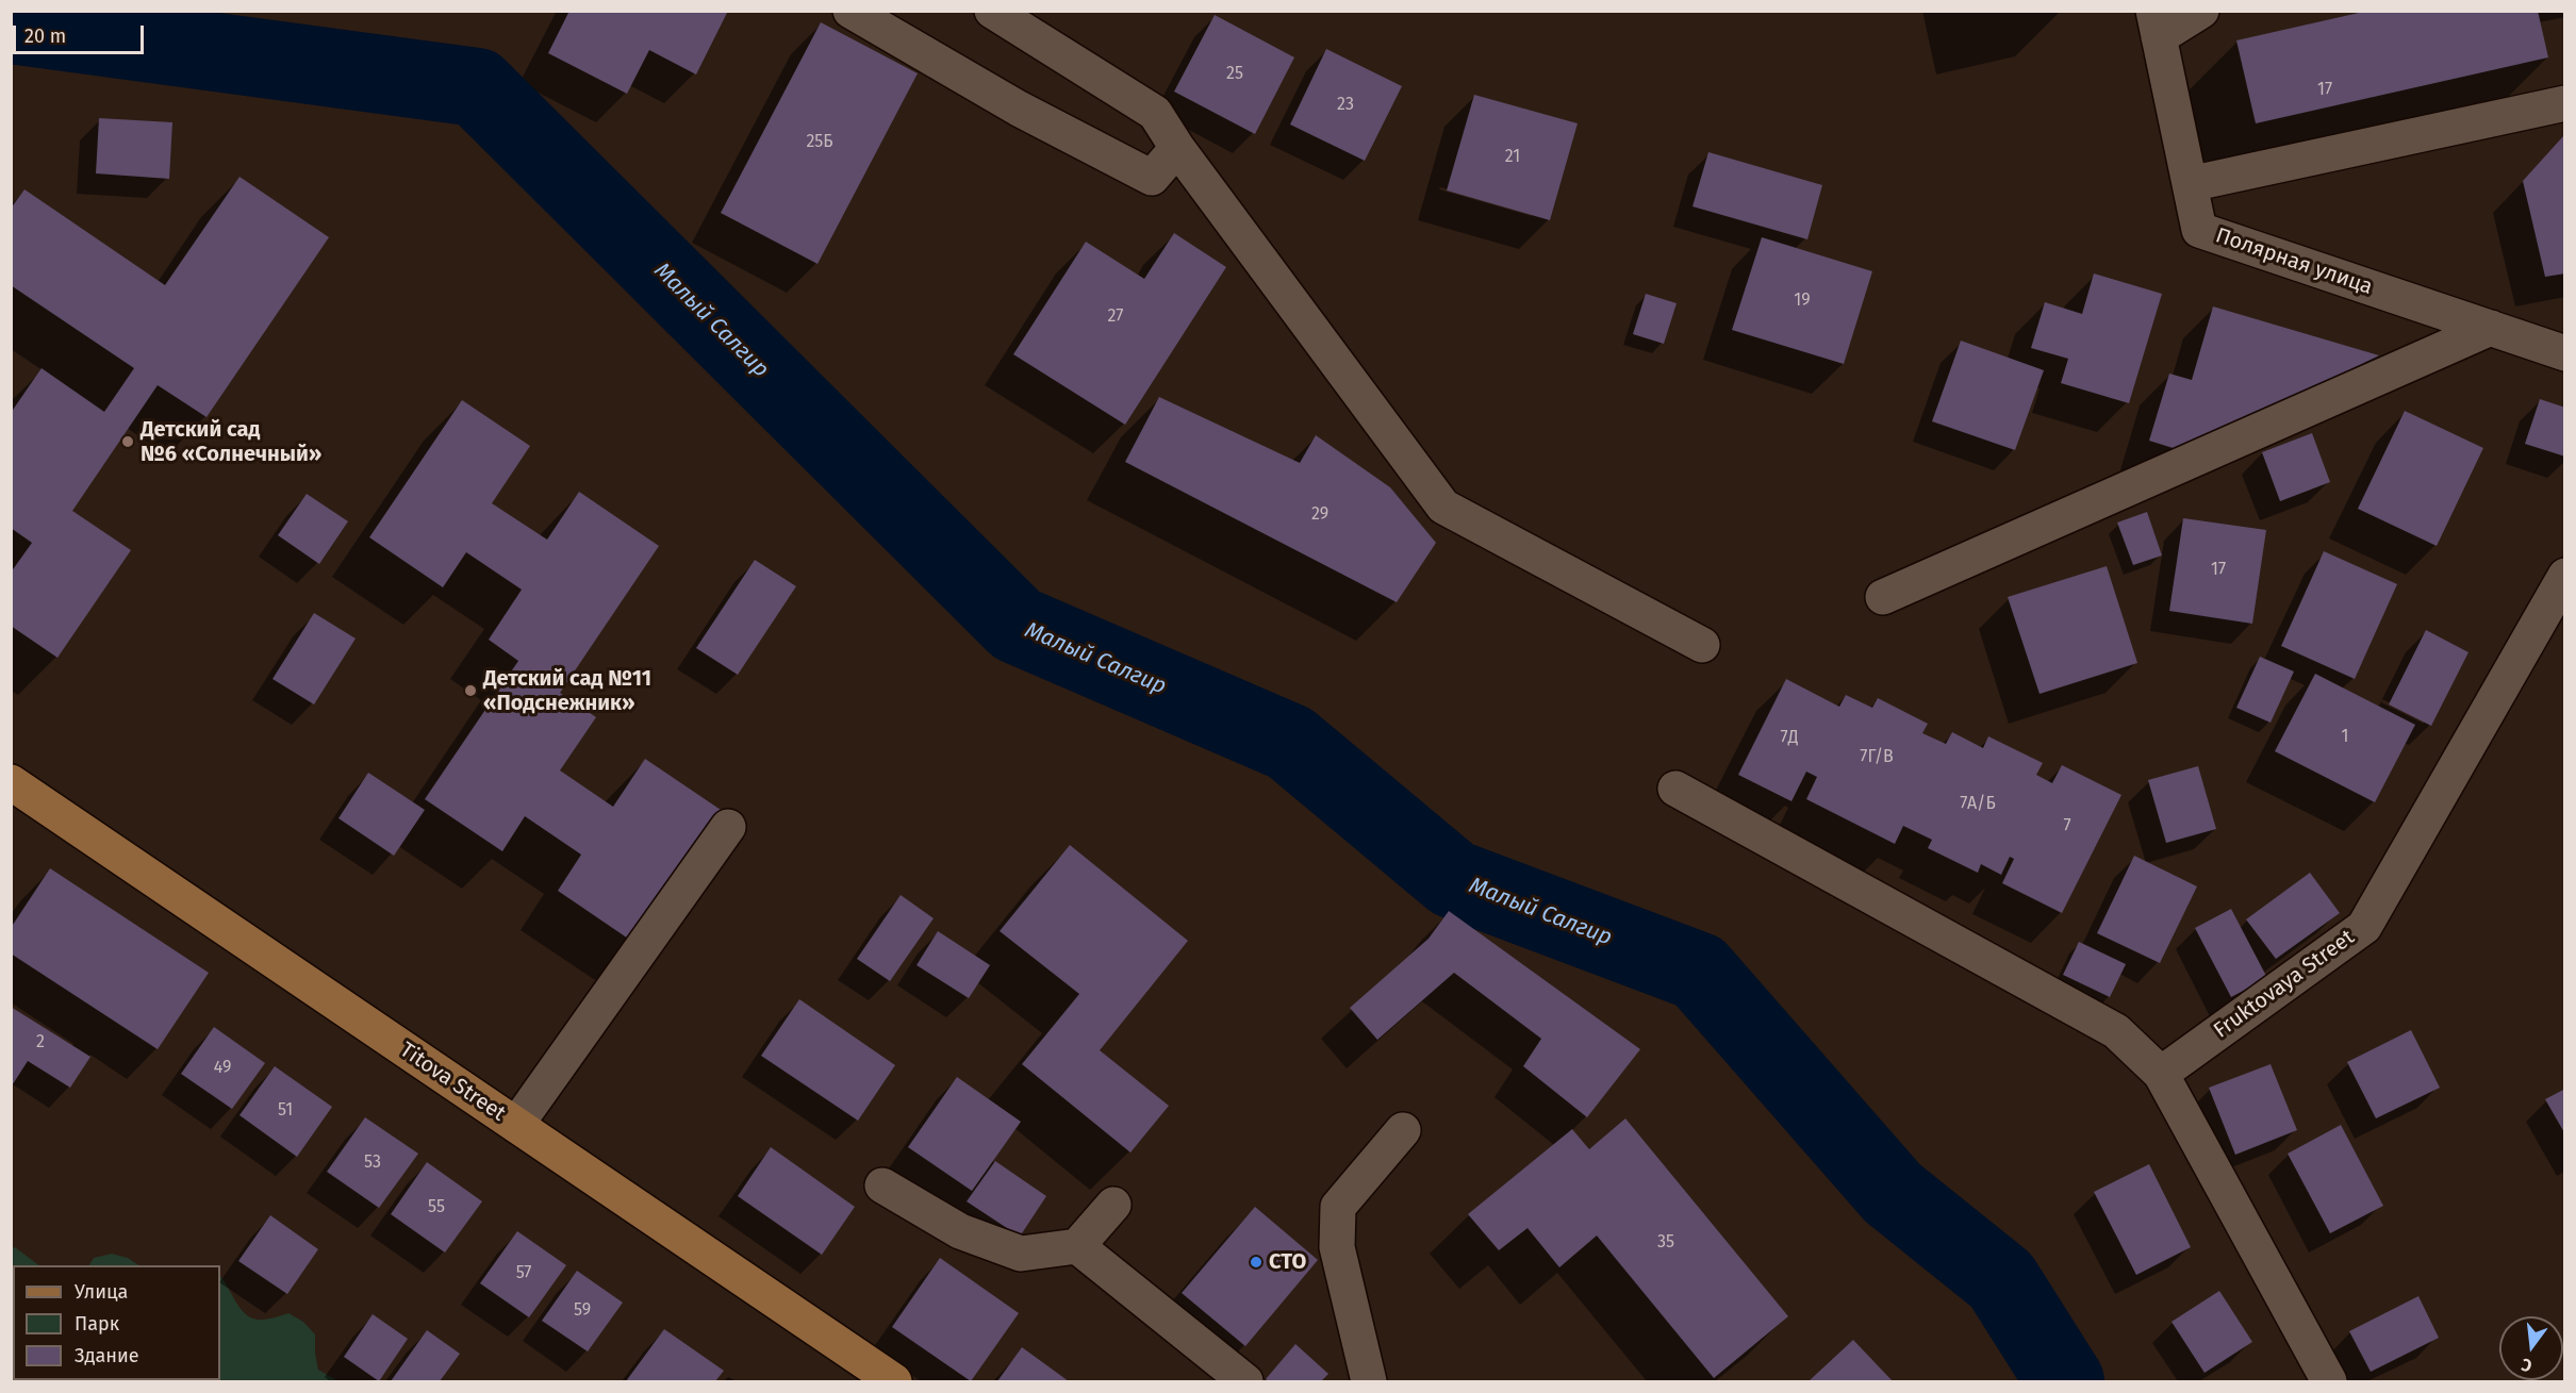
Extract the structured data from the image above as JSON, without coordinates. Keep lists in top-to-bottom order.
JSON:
{
  "streets": {
    "main road": ["Titova Street"],
    "street": ["Полярная улица", "Fruktovaya Street"]
  },
  "water": ["Малый Салгир"],
  "places": ["Детский сад №6 «Солнечный»", "Детский сад №11 «Подснежник»", "СТО"],
  "house_numbers": [
    "25",
    "17",
    "23",
    "25Б",
    "21",
    "19",
    "27",
    "29",
    "17",
    "1",
    "7Д",
    "7Г/В",
    "7А/Б",
    "7",
    "2",
    "49",
    "51",
    "53",
    "55",
    "35",
    "57",
    "59"
  ],
  "legend": ["Улица", "Парк", "Здание"],
  "scale_bar": "20 m",
  "north": "bottom"
}
